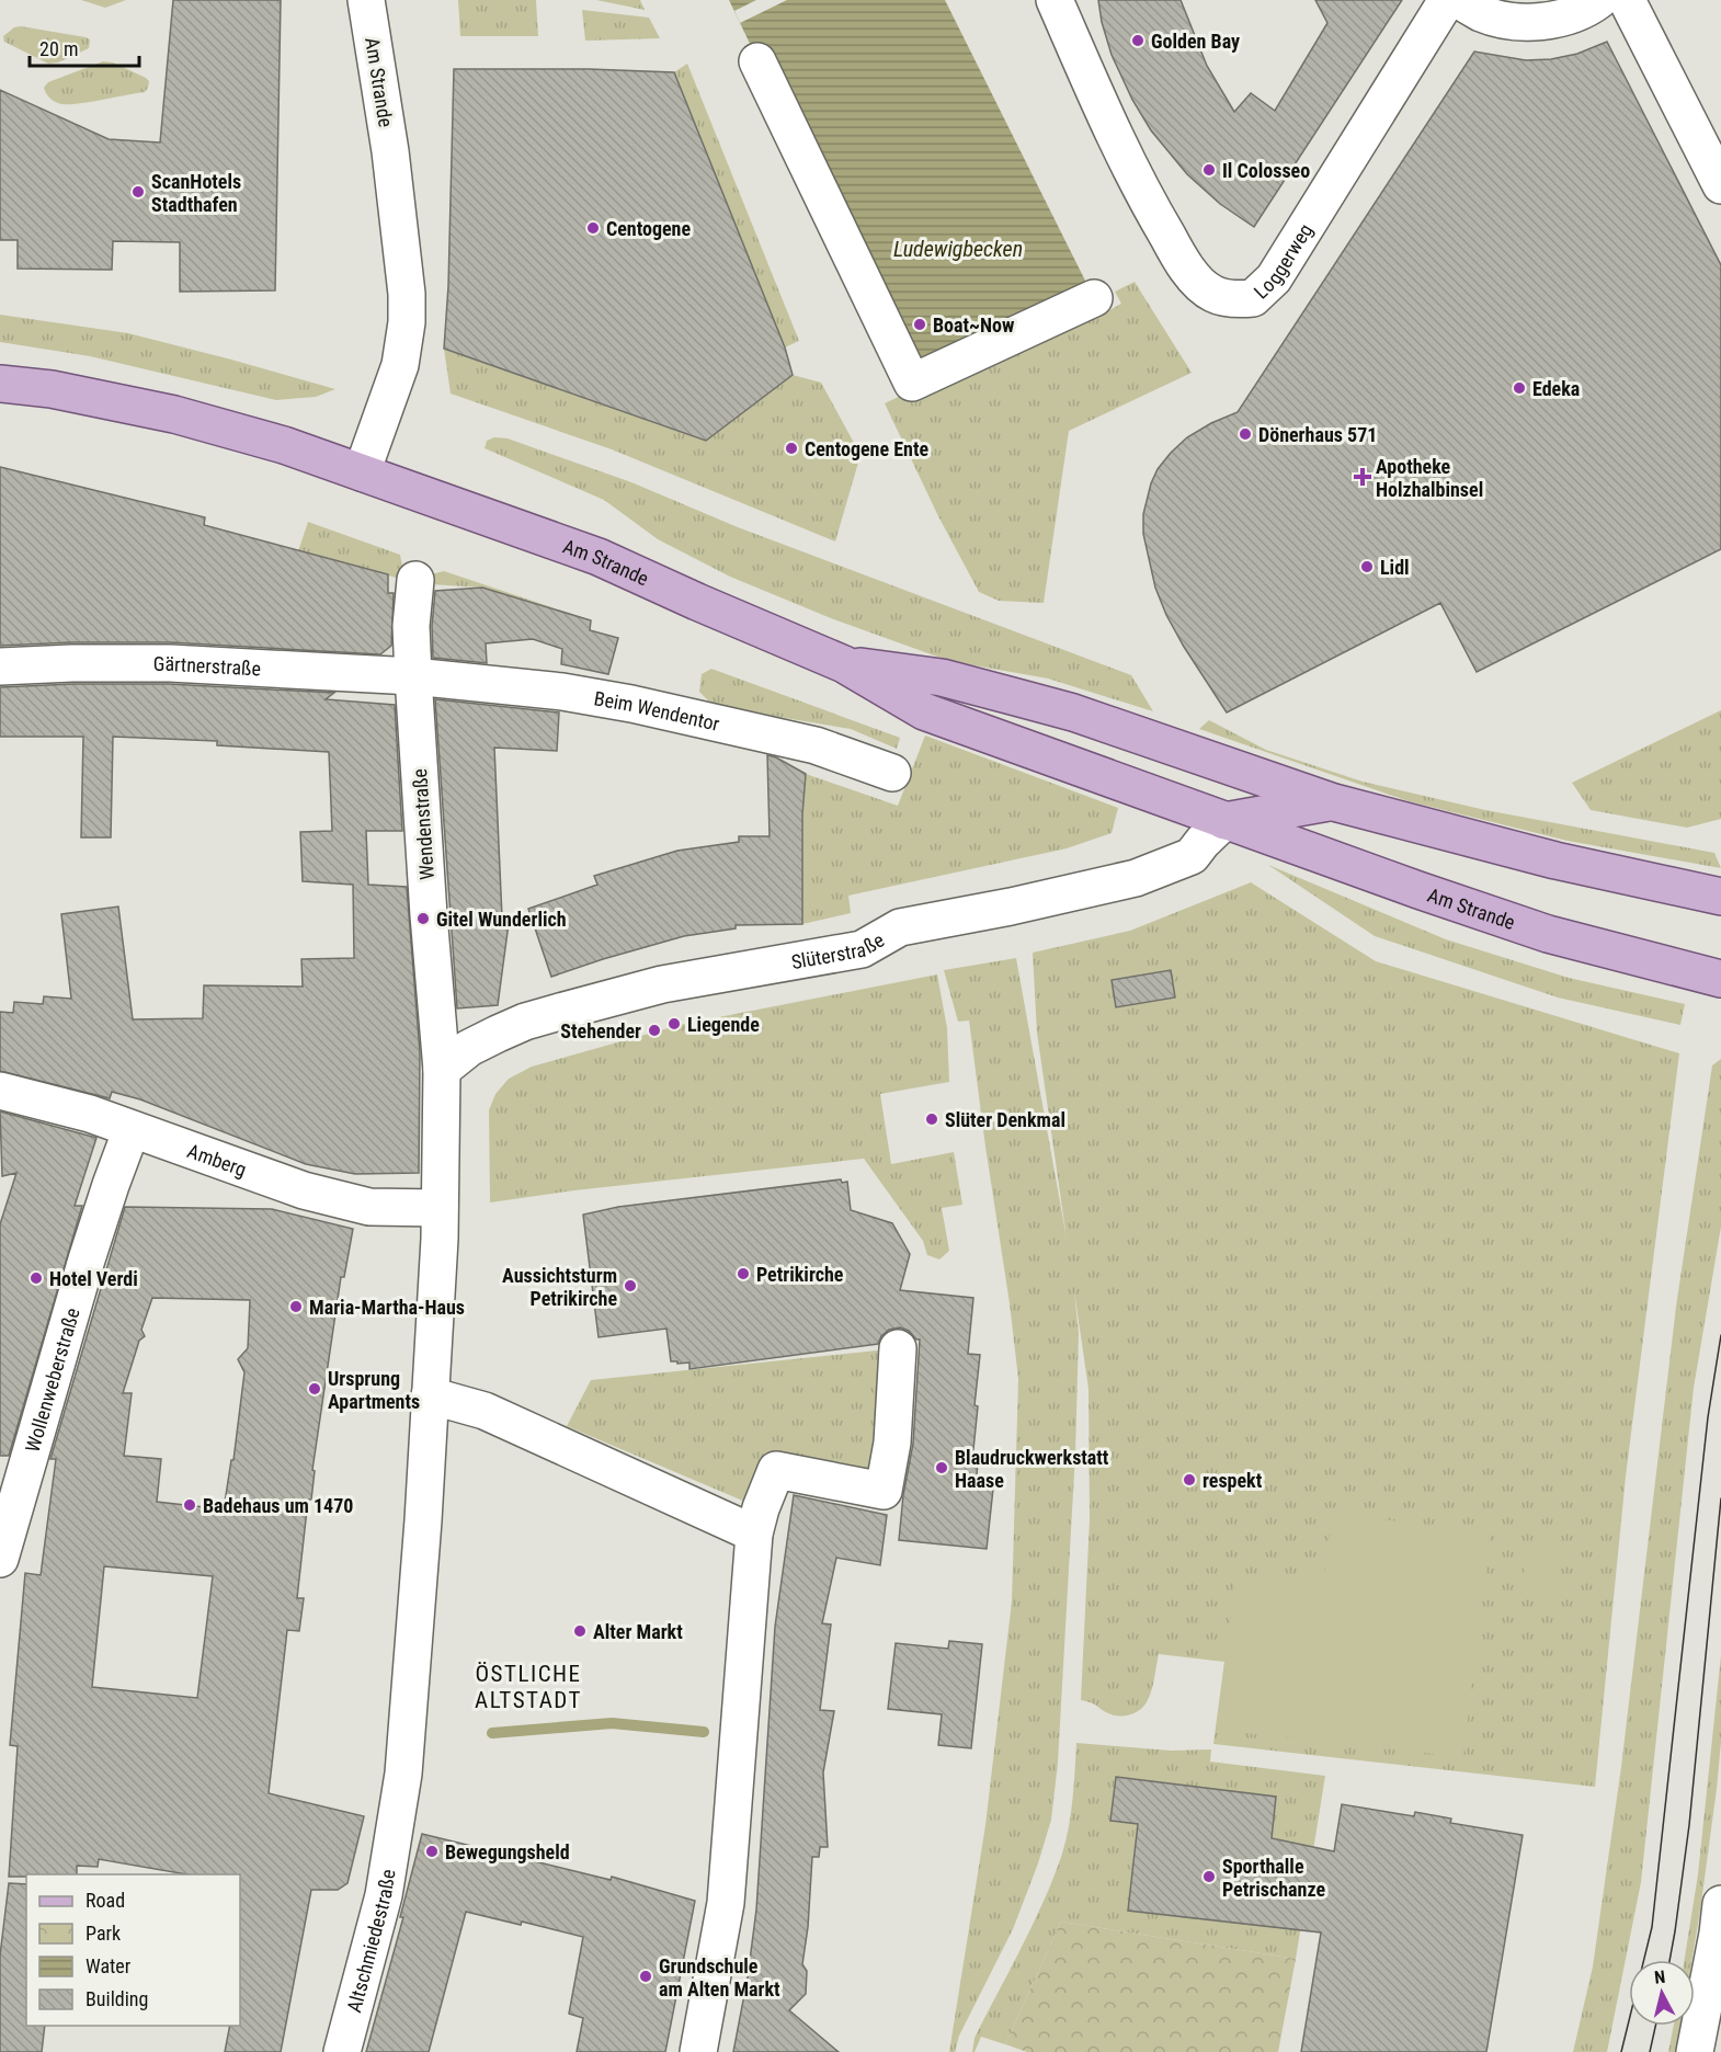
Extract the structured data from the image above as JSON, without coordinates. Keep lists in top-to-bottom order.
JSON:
{
  "streets": {
    "main road": ["Am Strande"],
    "street": [
      "Loggerweg",
      "Gärtnerstraße",
      "Beim Wendentor",
      "Wendenstraße",
      "Slüterstraße",
      "Amberg",
      "Wollenweberstraße",
      "Altschmiedestraße"
    ]
  },
  "crossings": [
    ["Am Strande", "Slüterstraße"],
    ["Gärtnerstraße", "Beim Wendentor"],
    ["Gärtnerstraße", "Wendenstraße"],
    ["Beim Wendentor", "Wendenstraße"],
    ["Wendenstraße", "Slüterstraße"],
    ["Amberg", "Wollenweberstraße"]
  ],
  "districts": ["ÖSTLICHE ALTSTADT"],
  "water": ["Ludewigbecken"],
  "places": {
    "other": [
      "Golden Bay",
      "Il Colosseo",
      "ScanHotels Stadthafen",
      "Centogene",
      "Boat~Now",
      "Edeka",
      "Dönerhaus 571",
      "Centogene Ente",
      "Lidl",
      "Gitel Wunderlich",
      "Liegende",
      "Stehender",
      "Slüter Denkmal",
      "Petrikirche",
      "Hotel Verdi",
      "Aussichtsturm Petrikirche",
      "Maria-Martha-Haus",
      "Ursprung Apartments",
      "Blaudruckwerkstatt Haase",
      "respekt",
      "Badehaus um 1470",
      "Alter Markt",
      "Bewegungsheld",
      "Sporthalle Petrischanze",
      "Grundschule am Alten Markt"
    ],
    "health": ["Apotheke Holzhalbinsel"]
  },
  "legend": [
    "Road",
    "Park",
    "Water",
    "Building"
  ],
  "scale_bar": "20 m",
  "north": "top"
}
